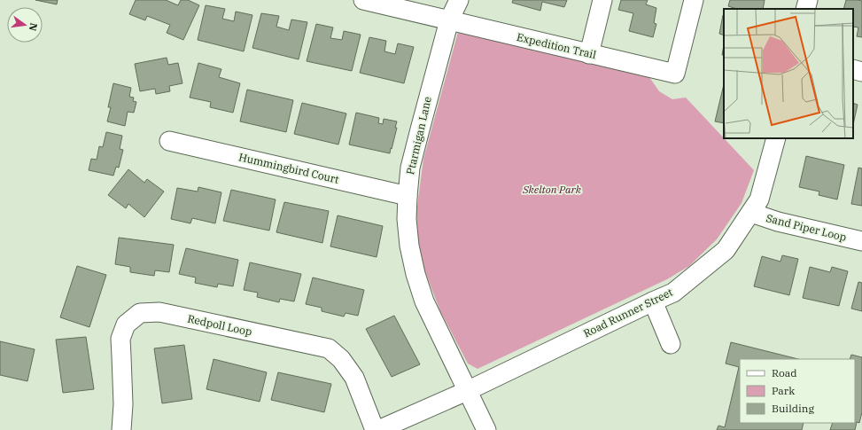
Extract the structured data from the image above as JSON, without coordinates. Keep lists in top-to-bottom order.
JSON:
{
  "streets": {
    "street": [
      "Expedition Trail",
      "Ptarmigan Lane",
      "Hummingbird Court",
      "Sand Piper Loop",
      "Road Runner Street",
      "Redpoll Loop"
    ]
  },
  "crossings": [
    ["Expedition Trail", "Ptarmigan Lane"],
    ["Ptarmigan Lane", "Hummingbird Court"],
    ["Ptarmigan Lane", "Road Runner Street"],
    ["Sand Piper Loop", "Road Runner Street"]
  ],
  "parks": ["Skelton Park"],
  "legend": ["Road", "Park", "Building"],
  "north": "right"
}
